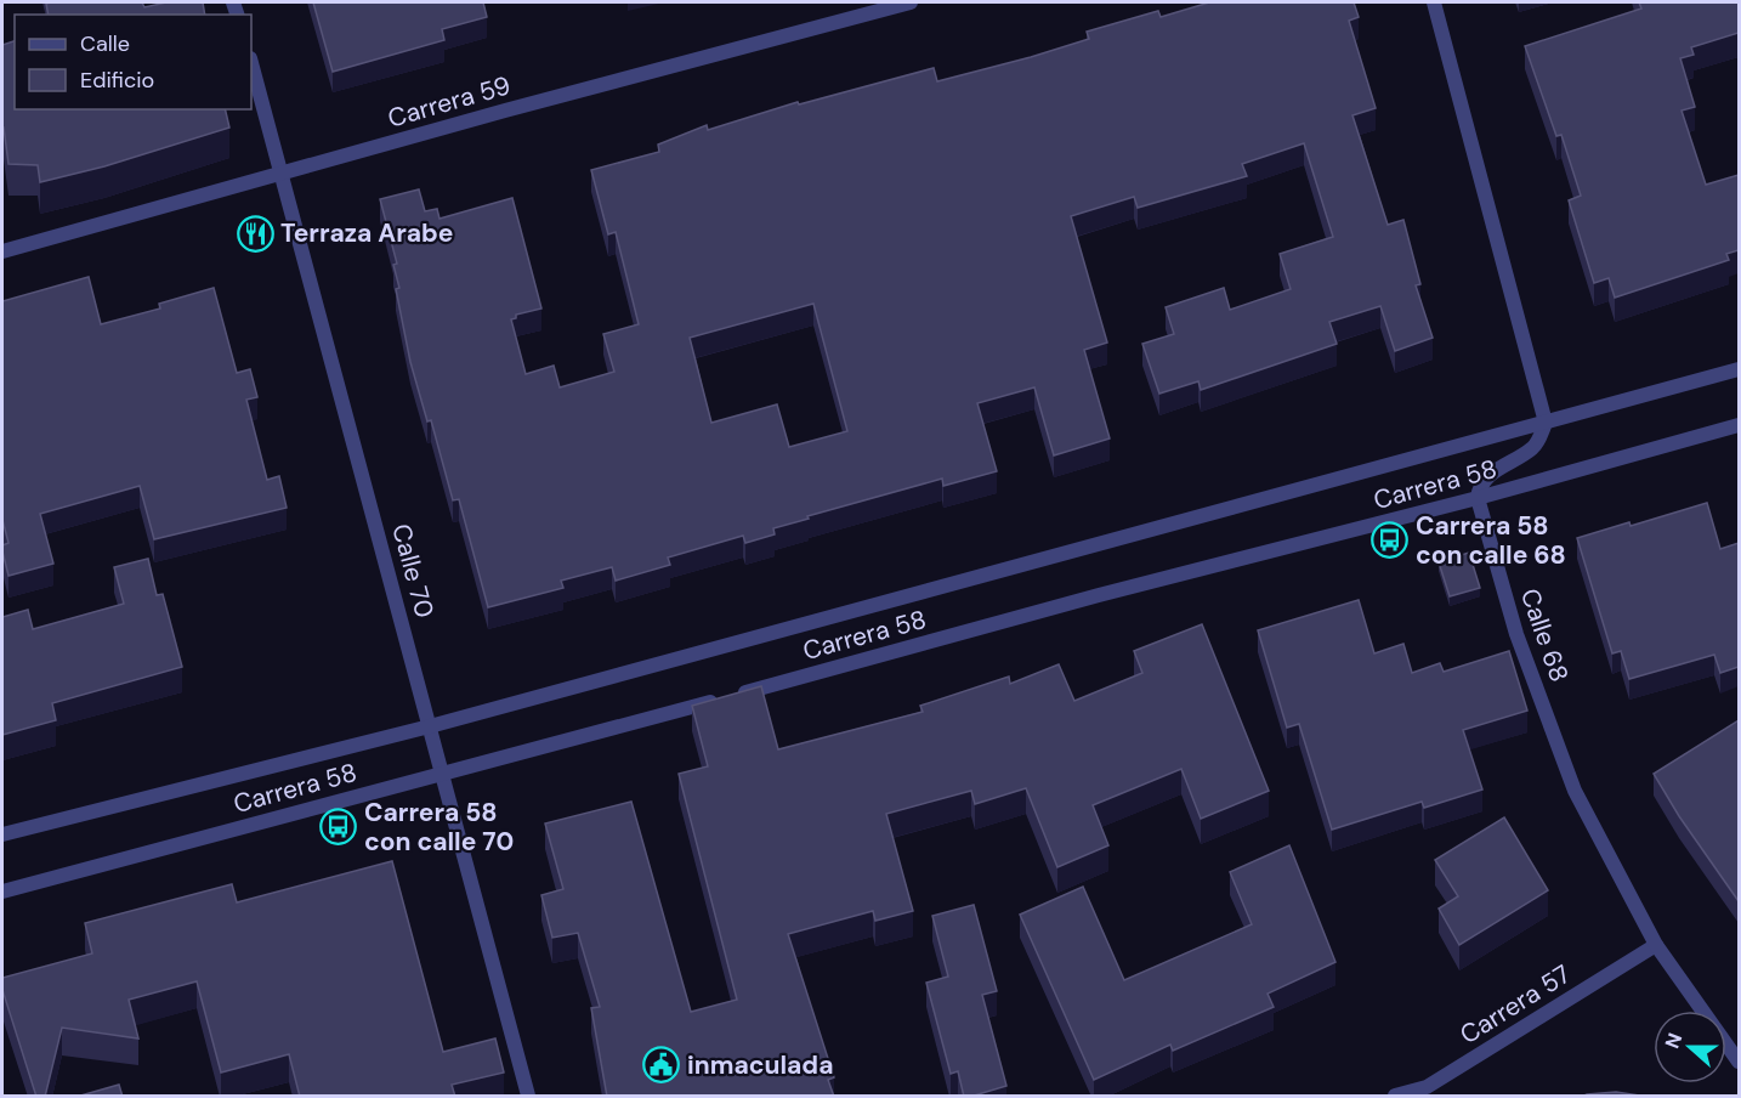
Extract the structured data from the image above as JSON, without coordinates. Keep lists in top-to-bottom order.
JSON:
{
  "streets": {
    "street": [
      "Carrera 59",
      "Carrera 58",
      "Calle 70",
      "Calle 68",
      "Carrera 57"
    ]
  },
  "crossings": [
    ["Carrera 59", "Calle 70"],
    ["Carrera 58", "Calle 70"],
    ["Carrera 58", "Calle 68"],
    ["Calle 68", "Carrera 57"]
  ],
  "places": {
    "restaurant": ["Terraza Arabe"],
    "bus stop": ["Carrera 58 con calle 68", "Carrera 58 con calle 70"],
    "public building": ["inmaculada"]
  },
  "legend": ["Calle", "Edificio"],
  "north": "left"
}
